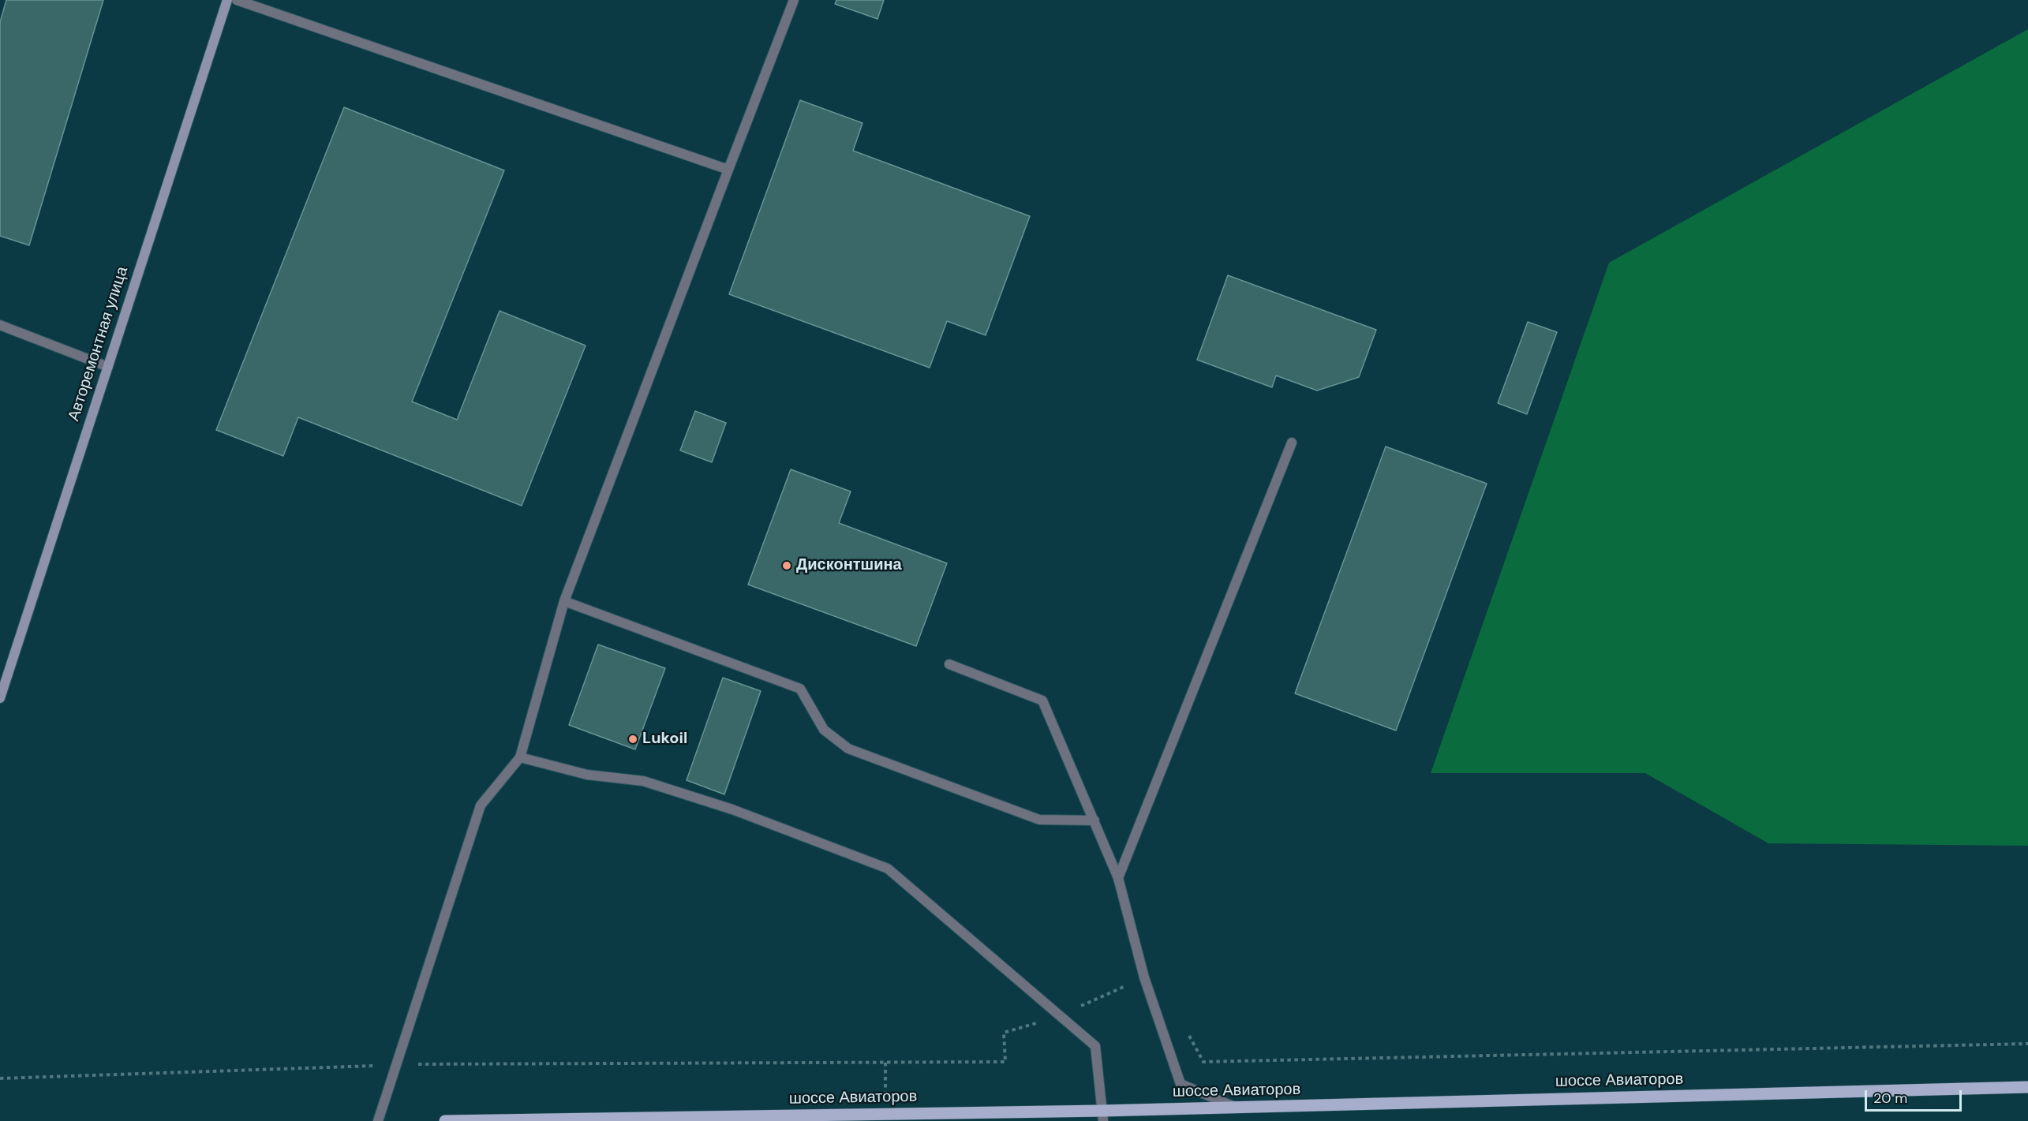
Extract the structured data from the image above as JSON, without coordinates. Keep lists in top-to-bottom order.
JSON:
{
  "streets": {
    "main road": ["Авторемонтная улица", "шоссе Авиаторов"]
  },
  "places": ["Дисконтшина", "Lukoil"],
  "scale_bar": "20 m"
}
